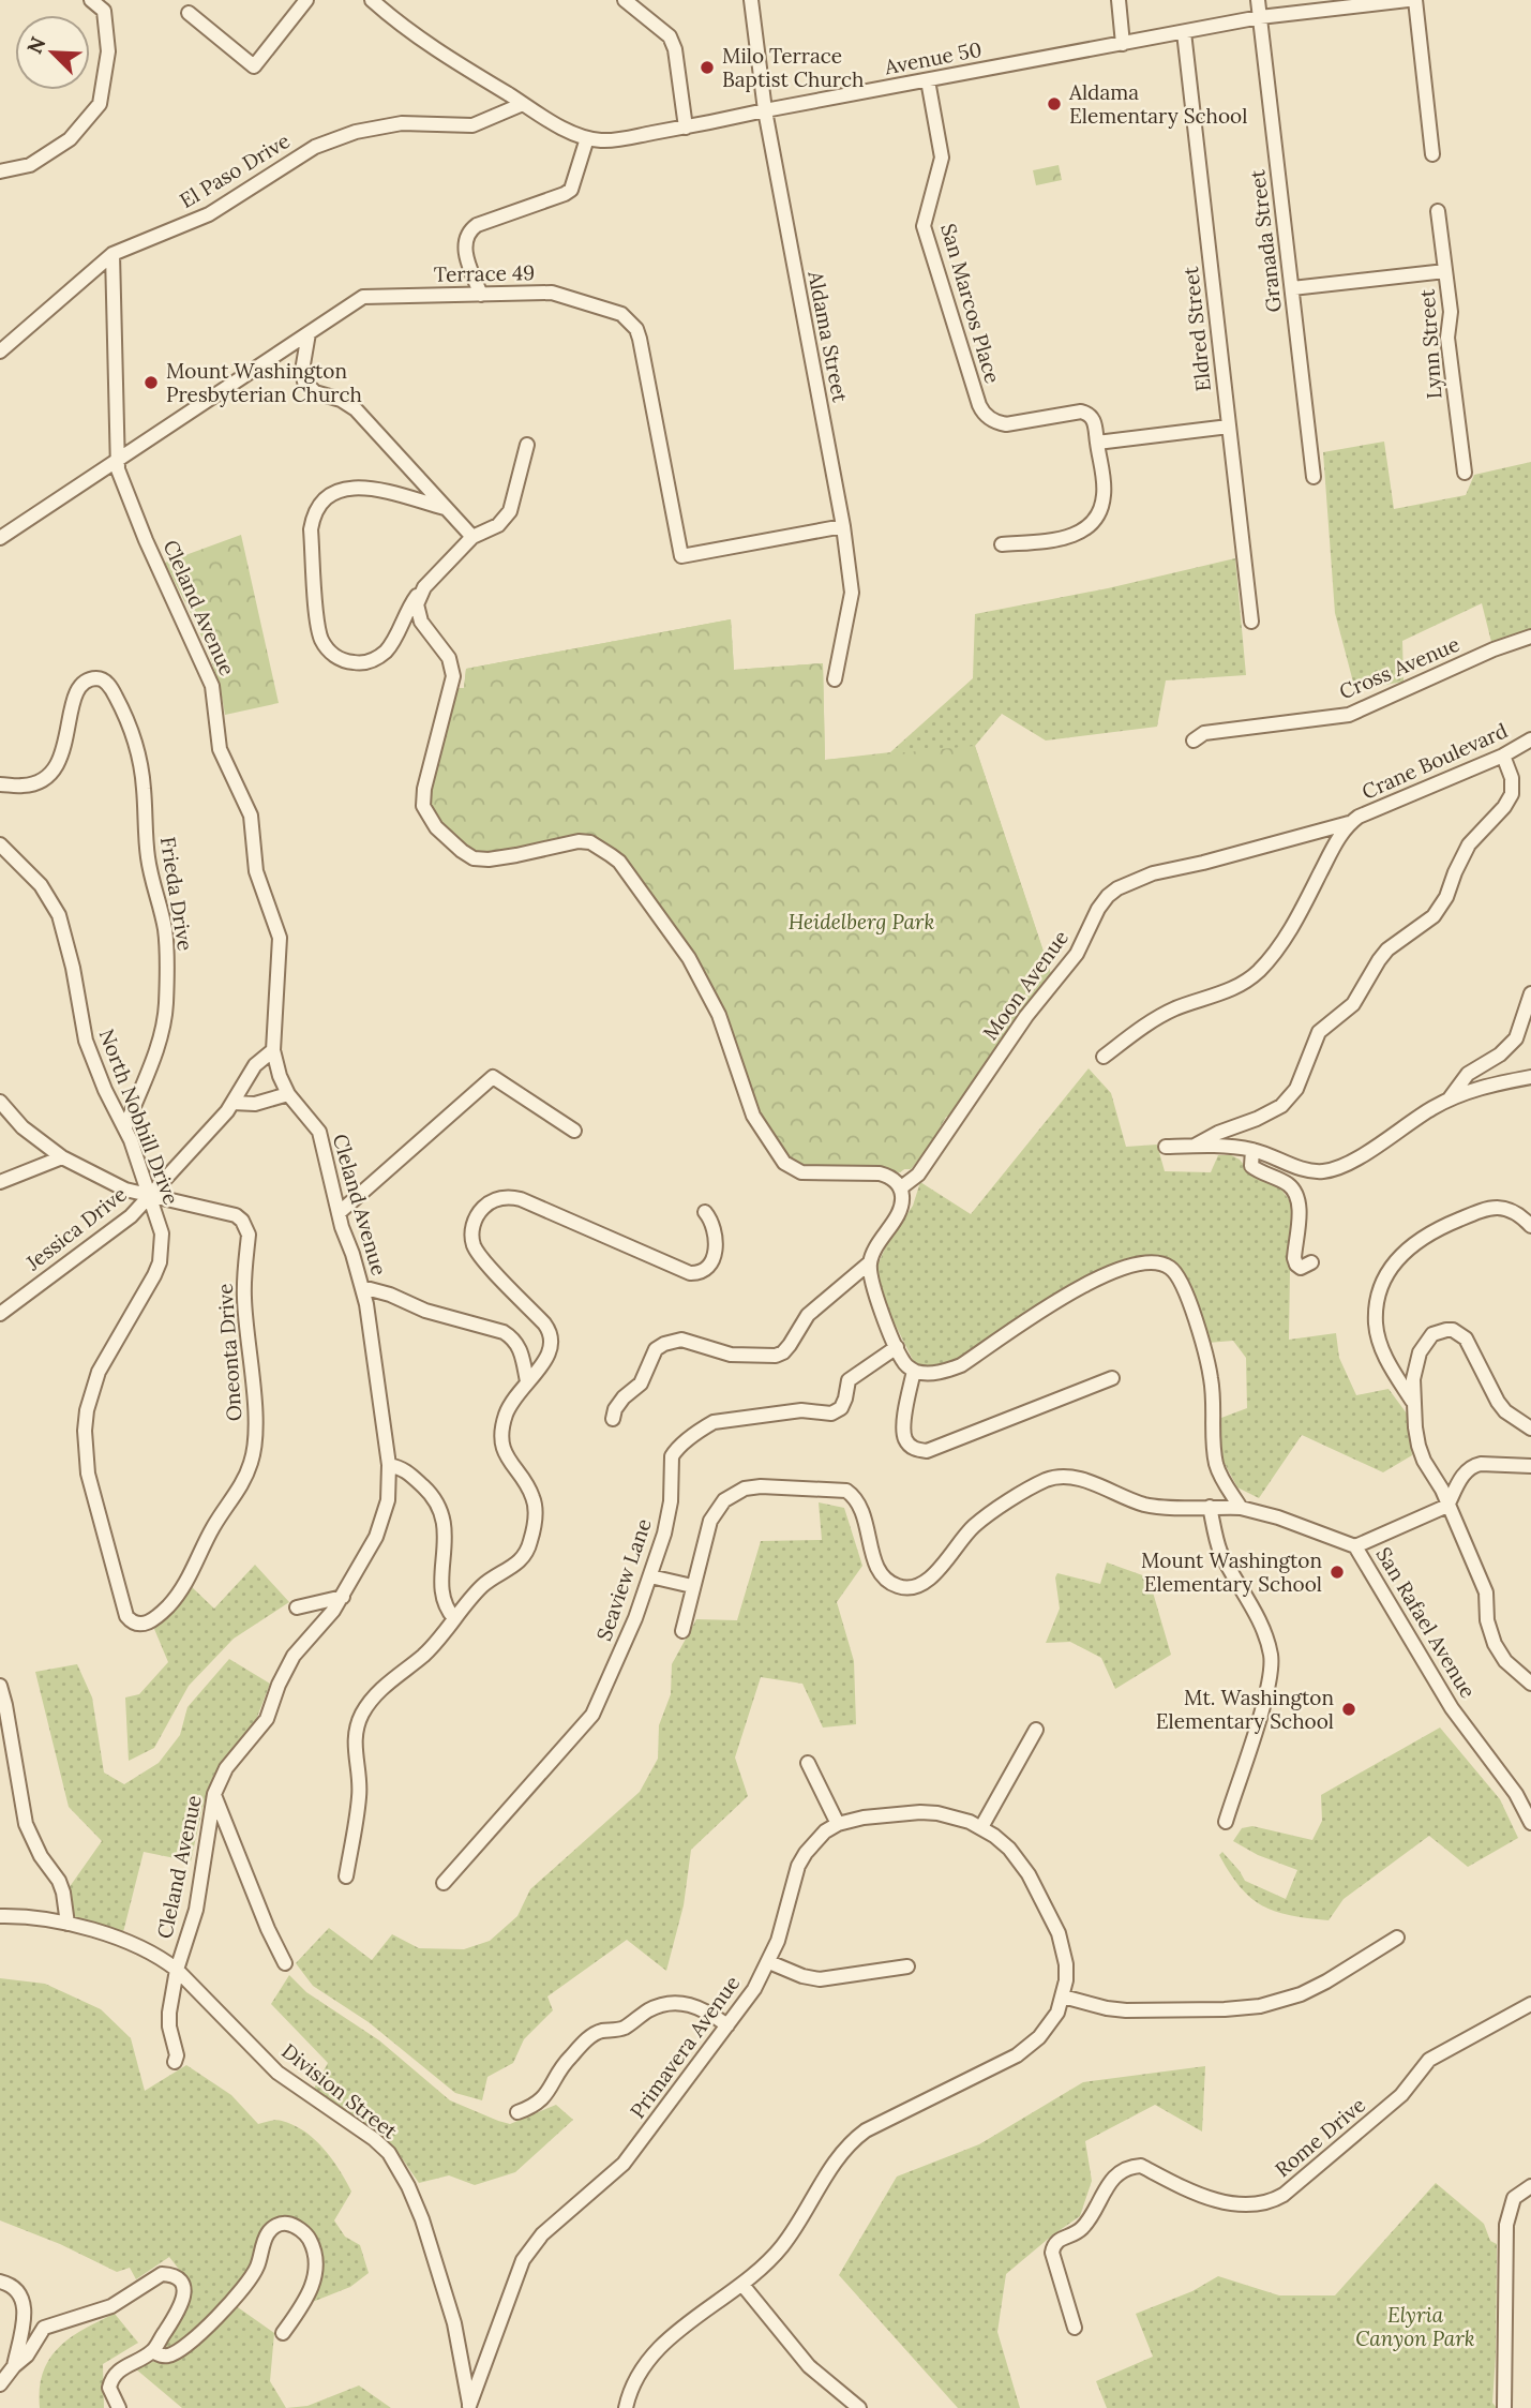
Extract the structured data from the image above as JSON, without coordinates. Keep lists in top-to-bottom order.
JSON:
{
  "streets": {
    "street": [
      "Avenue 50",
      "El Paso Drive",
      "Granada Street",
      "Terrace 49",
      "San Marcos Place",
      "Eldred Street",
      "Aldama Street",
      "Lynn Street",
      "Cleland Avenue",
      "Cross Avenue",
      "Crane Boulevard",
      "Frieda Drive",
      "Moon Avenue",
      "North Nobhill Drive",
      "Jessica Drive",
      "Oneonta Drive",
      "Seaview Lane",
      "San Rafael Avenue",
      "Primavera Avenue",
      "Division Street",
      "Rome Drive"
    ]
  },
  "crossings": [
    ["Avenue 50", "El Paso Drive"],
    ["Avenue 50", "Granada Street"],
    ["Avenue 50", "San Marcos Place"],
    ["Avenue 50", "Eldred Street"],
    ["Avenue 50", "Aldama Street"],
    ["El Paso Drive", "Cleland Avenue"],
    ["Terrace 49", "Aldama Street"],
    ["Terrace 49", "Cleland Avenue"],
    ["Cleland Avenue", "Jessica Drive"],
    ["Cleland Avenue", "Division Street"],
    ["Crane Boulevard", "Moon Avenue"],
    ["Frieda Drive", "North Nobhill Drive"],
    ["North Nobhill Drive", "Jessica Drive"],
    ["North Nobhill Drive", "Oneonta Drive"],
    ["Jessica Drive", "Oneonta Drive"],
    ["Primavera Avenue", "Division Street"]
  ],
  "parks": ["Heidelberg Park", "Elyria Canyon Park"],
  "places": [
    "Milo Terrace Baptist Church",
    "Aldama Elementary School",
    "Mount Washington Presbyterian Church",
    "Mount Washington Elementary School",
    "Mt. Washington Elementary School"
  ],
  "north": "top left"
}
